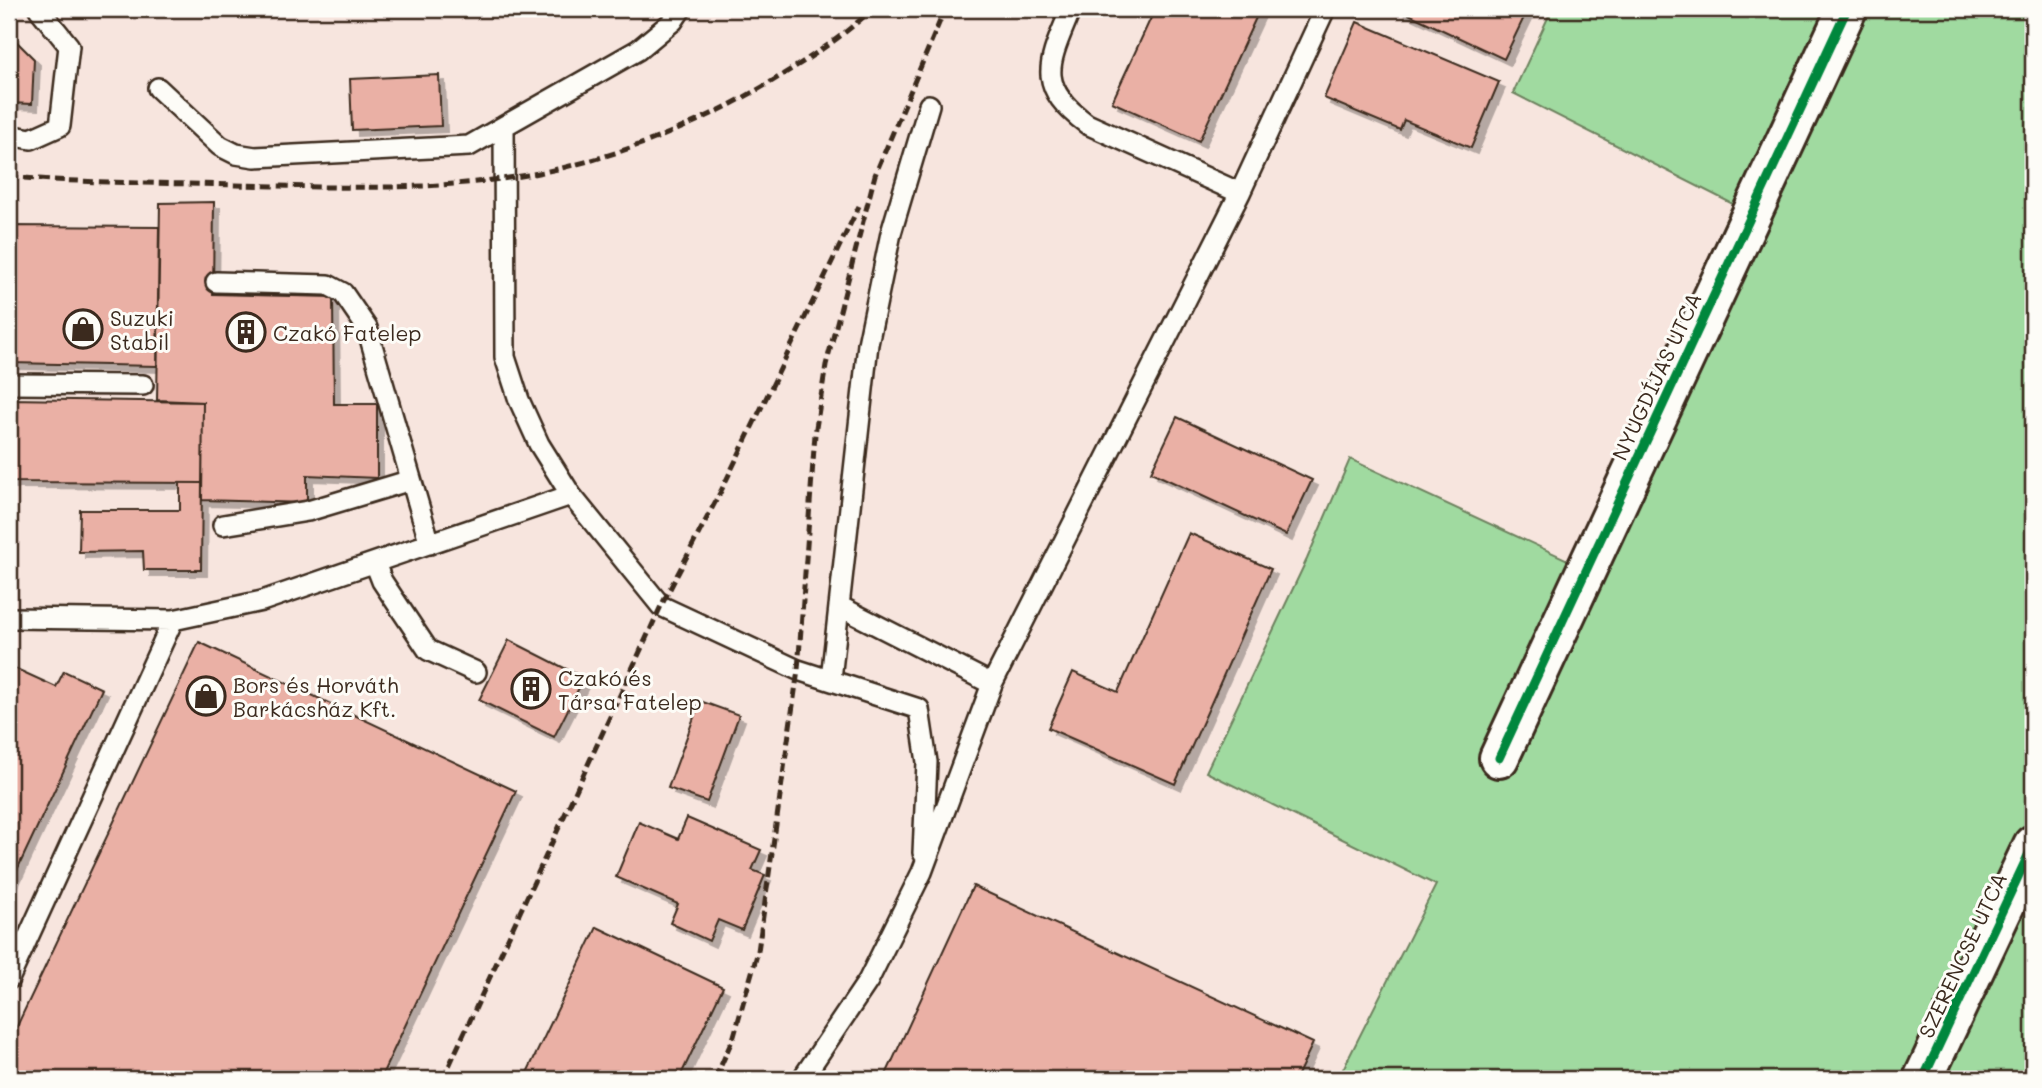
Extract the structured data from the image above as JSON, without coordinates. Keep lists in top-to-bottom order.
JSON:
{
  "streets": {
    "street": ["NYUGDÍJAS UTCA", "SZERENCSE UTCA"]
  },
  "places": {
    "shop": ["Suzuki Stabil", "Bors és Horváth Barkácsház Kft."],
    "building": ["Czakó Fatelep", "Czakó és Társa Fatelep"]
  }
}
